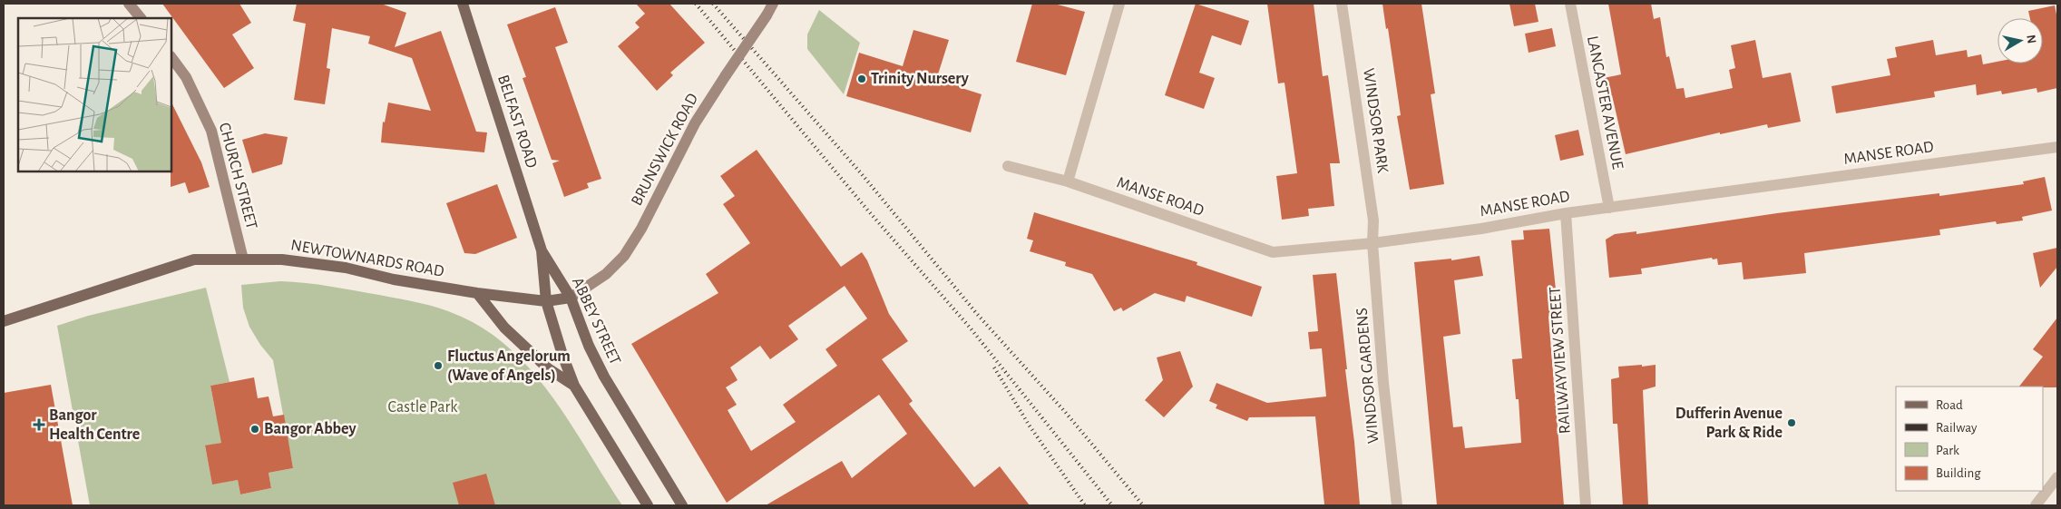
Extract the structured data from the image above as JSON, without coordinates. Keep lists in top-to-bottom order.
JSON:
{
  "streets": {
    "main road": [
      "BELFAST ROAD",
      "BRUNSWICK ROAD",
      "CHURCH STREET",
      "NEWTOWNARDS ROAD",
      "ABBEY STREET"
    ],
    "street": [
      "LANCASTER AVENUE",
      "WINDSOR PARK",
      "MANSE ROAD",
      "RAILWAYVIEW STREET",
      "WINDSOR GARDENS"
    ]
  },
  "crossings": [
    ["LANCASTER AVENUE", "MANSE ROAD"],
    ["WINDSOR PARK", "MANSE ROAD"],
    ["WINDSOR PARK", "WINDSOR GARDENS"],
    ["BELFAST ROAD", "ABBEY STREET"],
    ["BRUNSWICK ROAD", "NEWTOWNARDS ROAD"],
    ["BRUNSWICK ROAD", "ABBEY STREET"],
    ["MANSE ROAD", "RAILWAYVIEW STREET"],
    ["MANSE ROAD", "WINDSOR GARDENS"],
    ["CHURCH STREET", "NEWTOWNARDS ROAD"],
    ["NEWTOWNARDS ROAD", "ABBEY STREET"]
  ],
  "parks": ["Castle Park"],
  "places": {
    "other": [
      "Trinity Nursery",
      "Fluctus Angelorum (Wave of Angels)",
      "Dufferin Avenue Park & Ride",
      "Bangor Abbey"
    ],
    "health": ["Bangor Health Centre"]
  },
  "legend": [
    "Road",
    "Railway",
    "Park",
    "Building"
  ],
  "north": "right"
}
